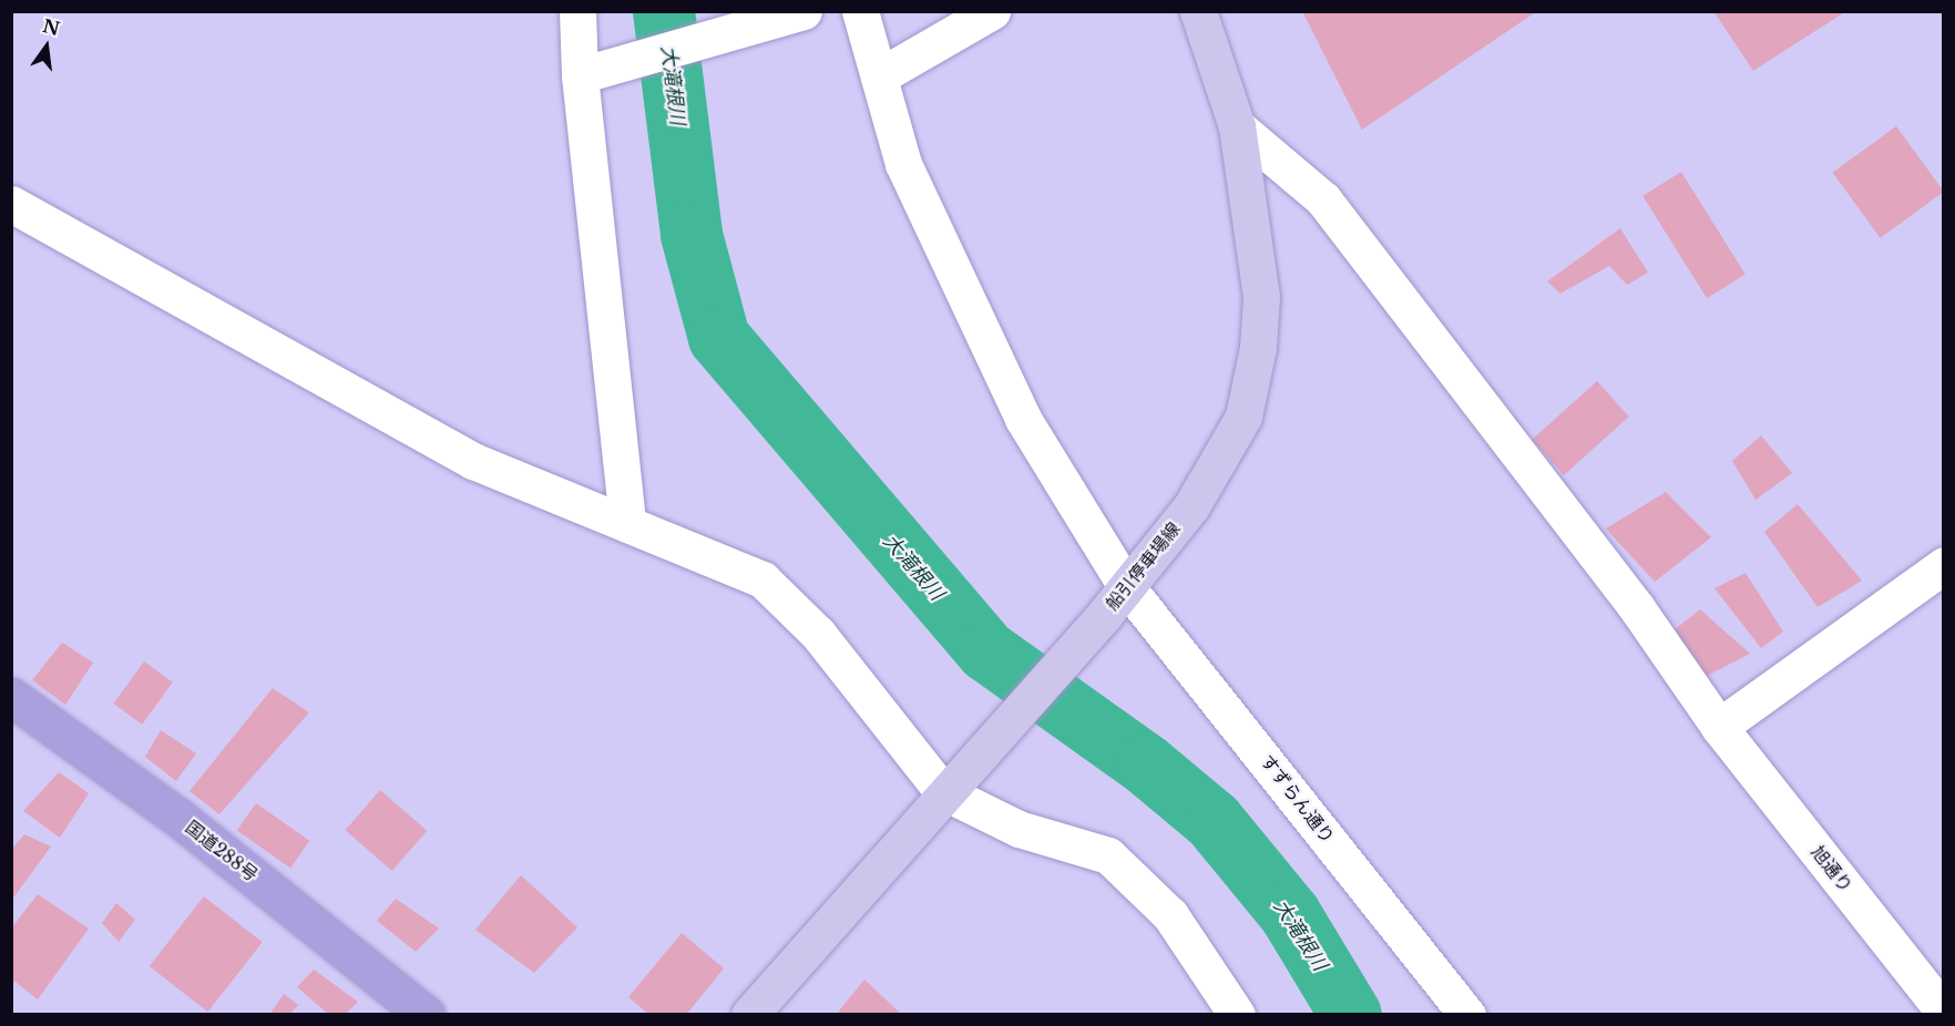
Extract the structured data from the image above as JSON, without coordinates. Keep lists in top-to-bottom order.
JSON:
{
  "streets": {
    "highway": ["国道288号"],
    "main road": ["船引停車場線"],
    "street": ["すずらん通り", "旭通り"]
  },
  "crossings": [
    ["船引停車場線", "すずらん通り"],
    ["船引停車場線", "旭通り"]
  ],
  "water": ["大滝根川"],
  "north": "top"
}
